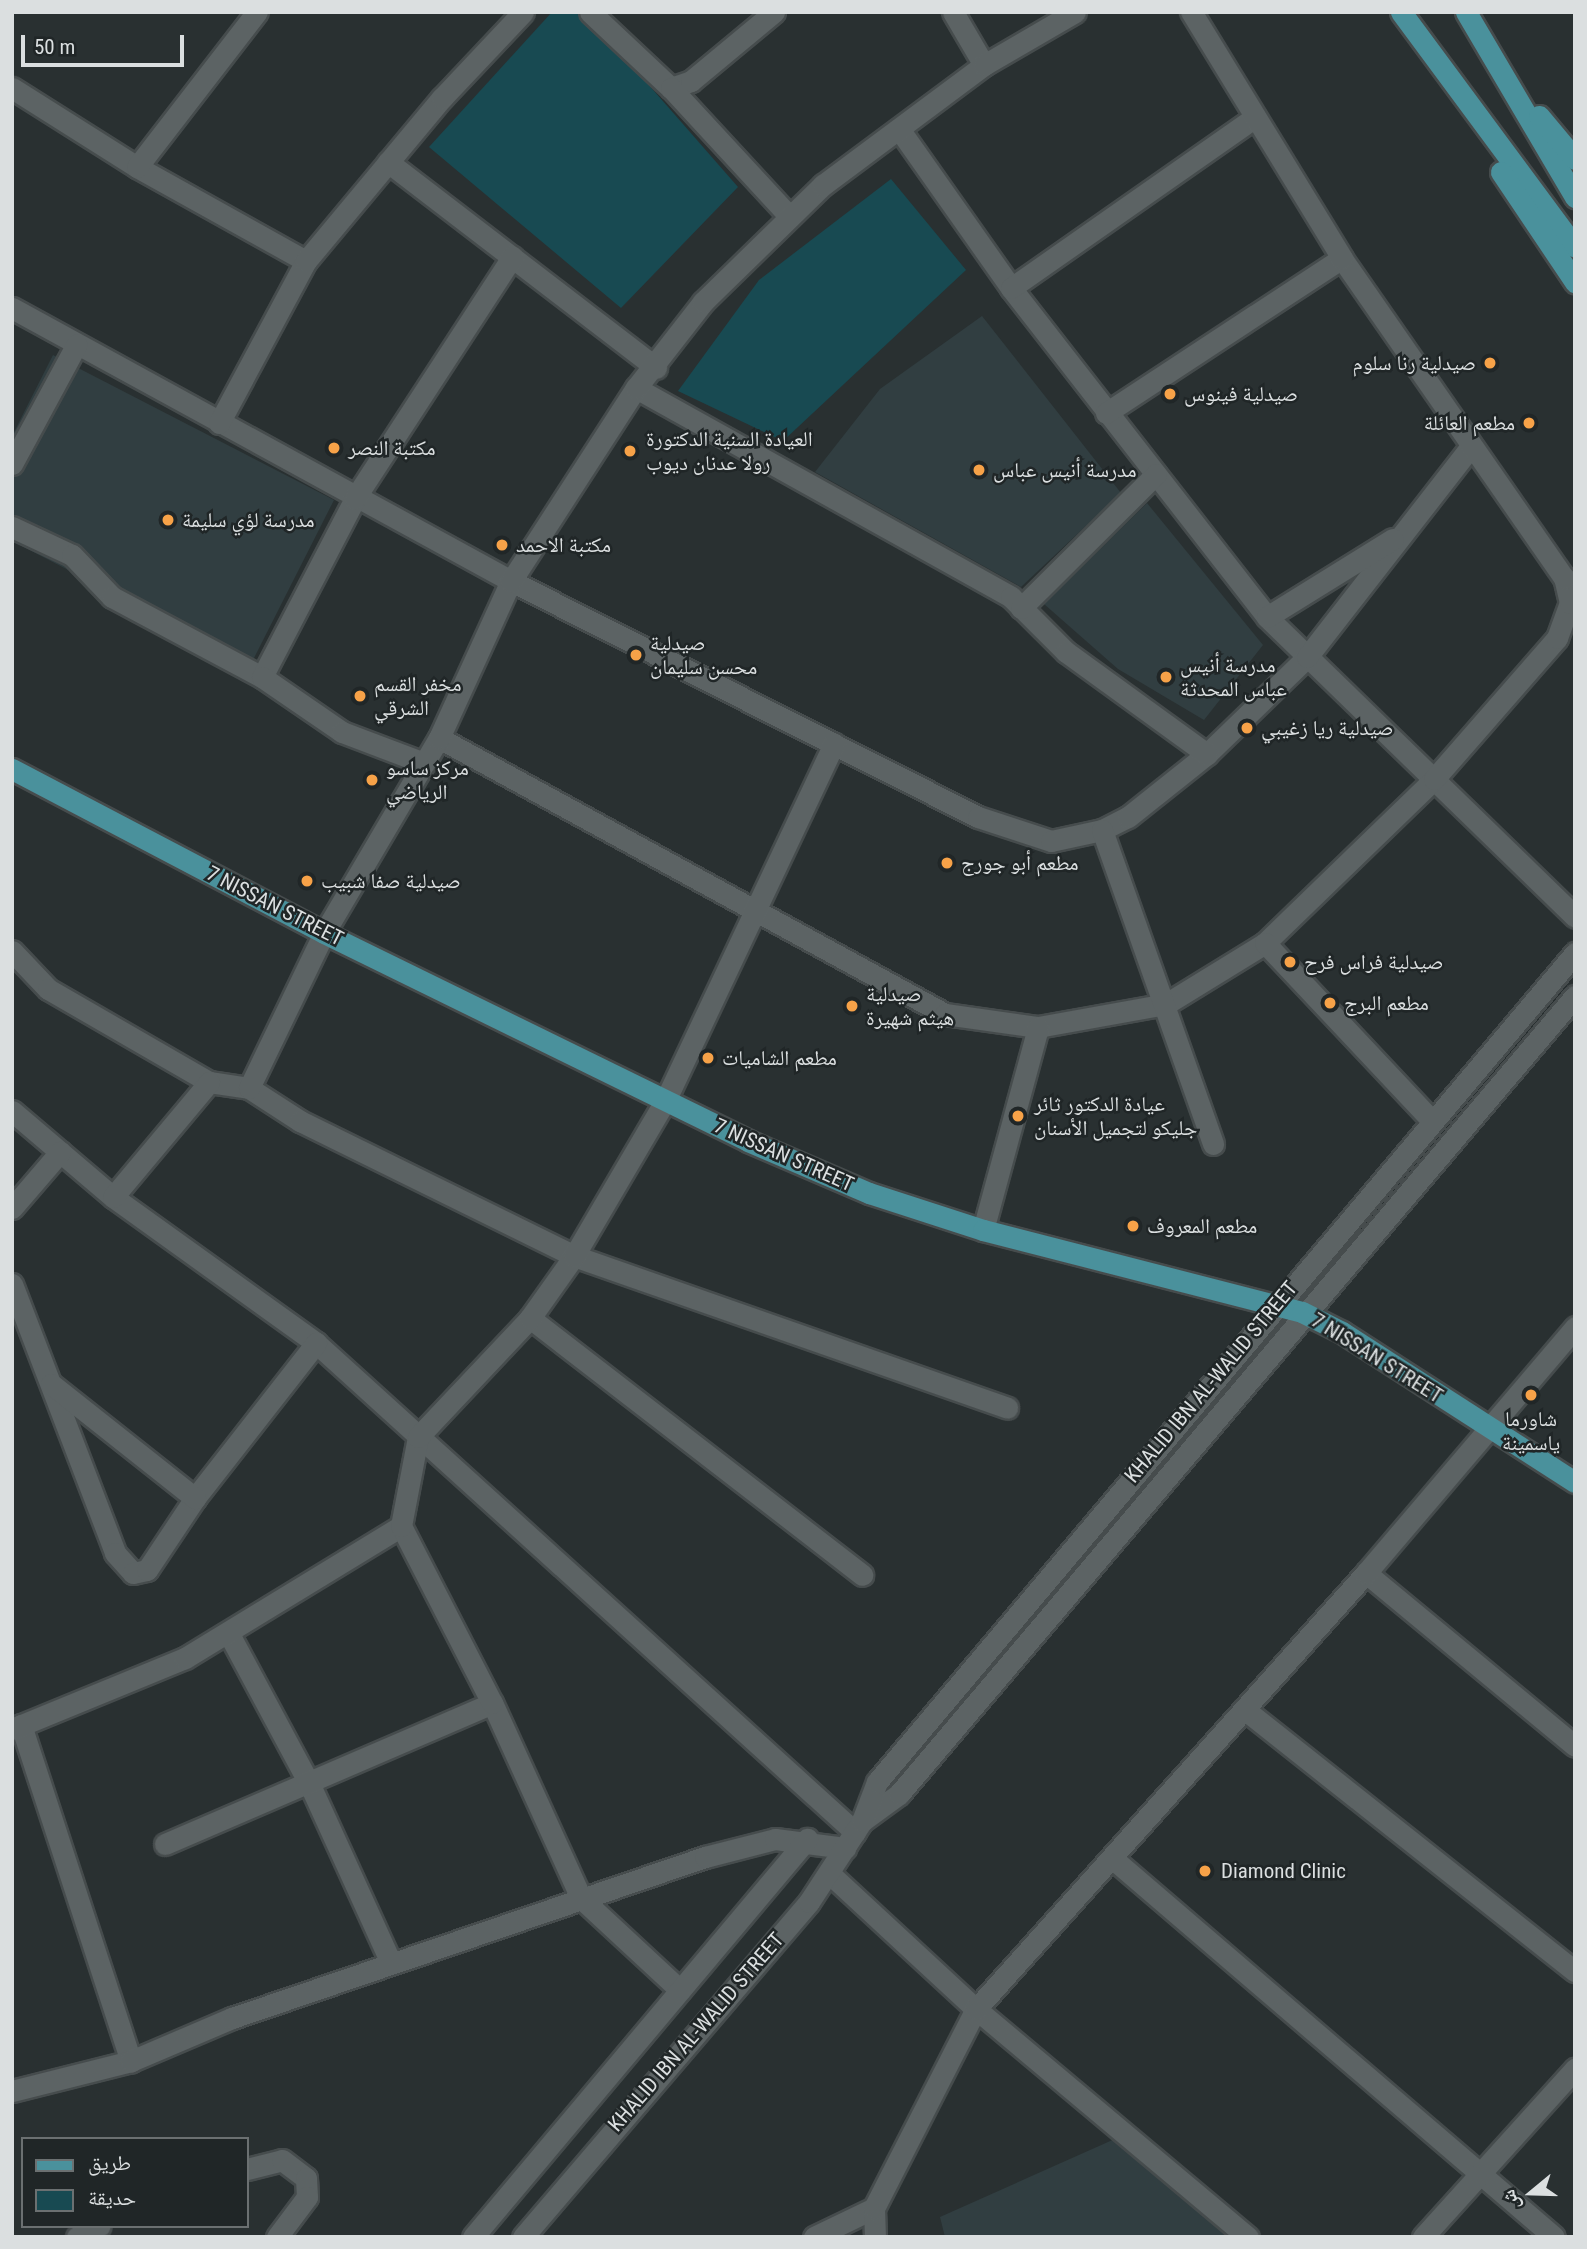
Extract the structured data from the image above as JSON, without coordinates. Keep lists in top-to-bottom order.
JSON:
{
  "streets": {
    "main road": ["7 NISSAN STREET"],
    "street": ["KHALID IBN AL-WALID STREET"]
  },
  "crossings": [
    ["7 NISSAN STREET", "KHALID IBN AL-WALID STREET"]
  ],
  "places": [
    "صيدلية رنا سلوم",
    "صيدلية فينوس",
    "مطعم العائلة",
    "مكتبة النصر",
    "العيادة السنية الدكتورة رولا عدنان ديوب",
    "مدرسة أنيس عباس",
    "مدرسة لؤي سليمة",
    "مكتبة الاحمد",
    "صيدلية محسن سليمان",
    "مدرسة أنيس عباس المحدثة",
    "مخفر القسم الشرقي",
    "صيدلية ريا زغيبي",
    "مركز ساسو الرياضي",
    "مطعم أبو جورج",
    "صيدلية صفا شبيب",
    "صيدلية فراس فرح",
    "مطعم البرج",
    "صيدلية هيثم شهيرة",
    "مطعم الشاميات",
    "عيادة الدكتور ثائر جليكو لتجميل الأسنان",
    "مطعم المعروف",
    "شاورما ياسمينة",
    "Diamond Clinic"
  ],
  "legend": ["طريق", "حديقة"],
  "scale_bar": "50 m",
  "north": "left"
}
